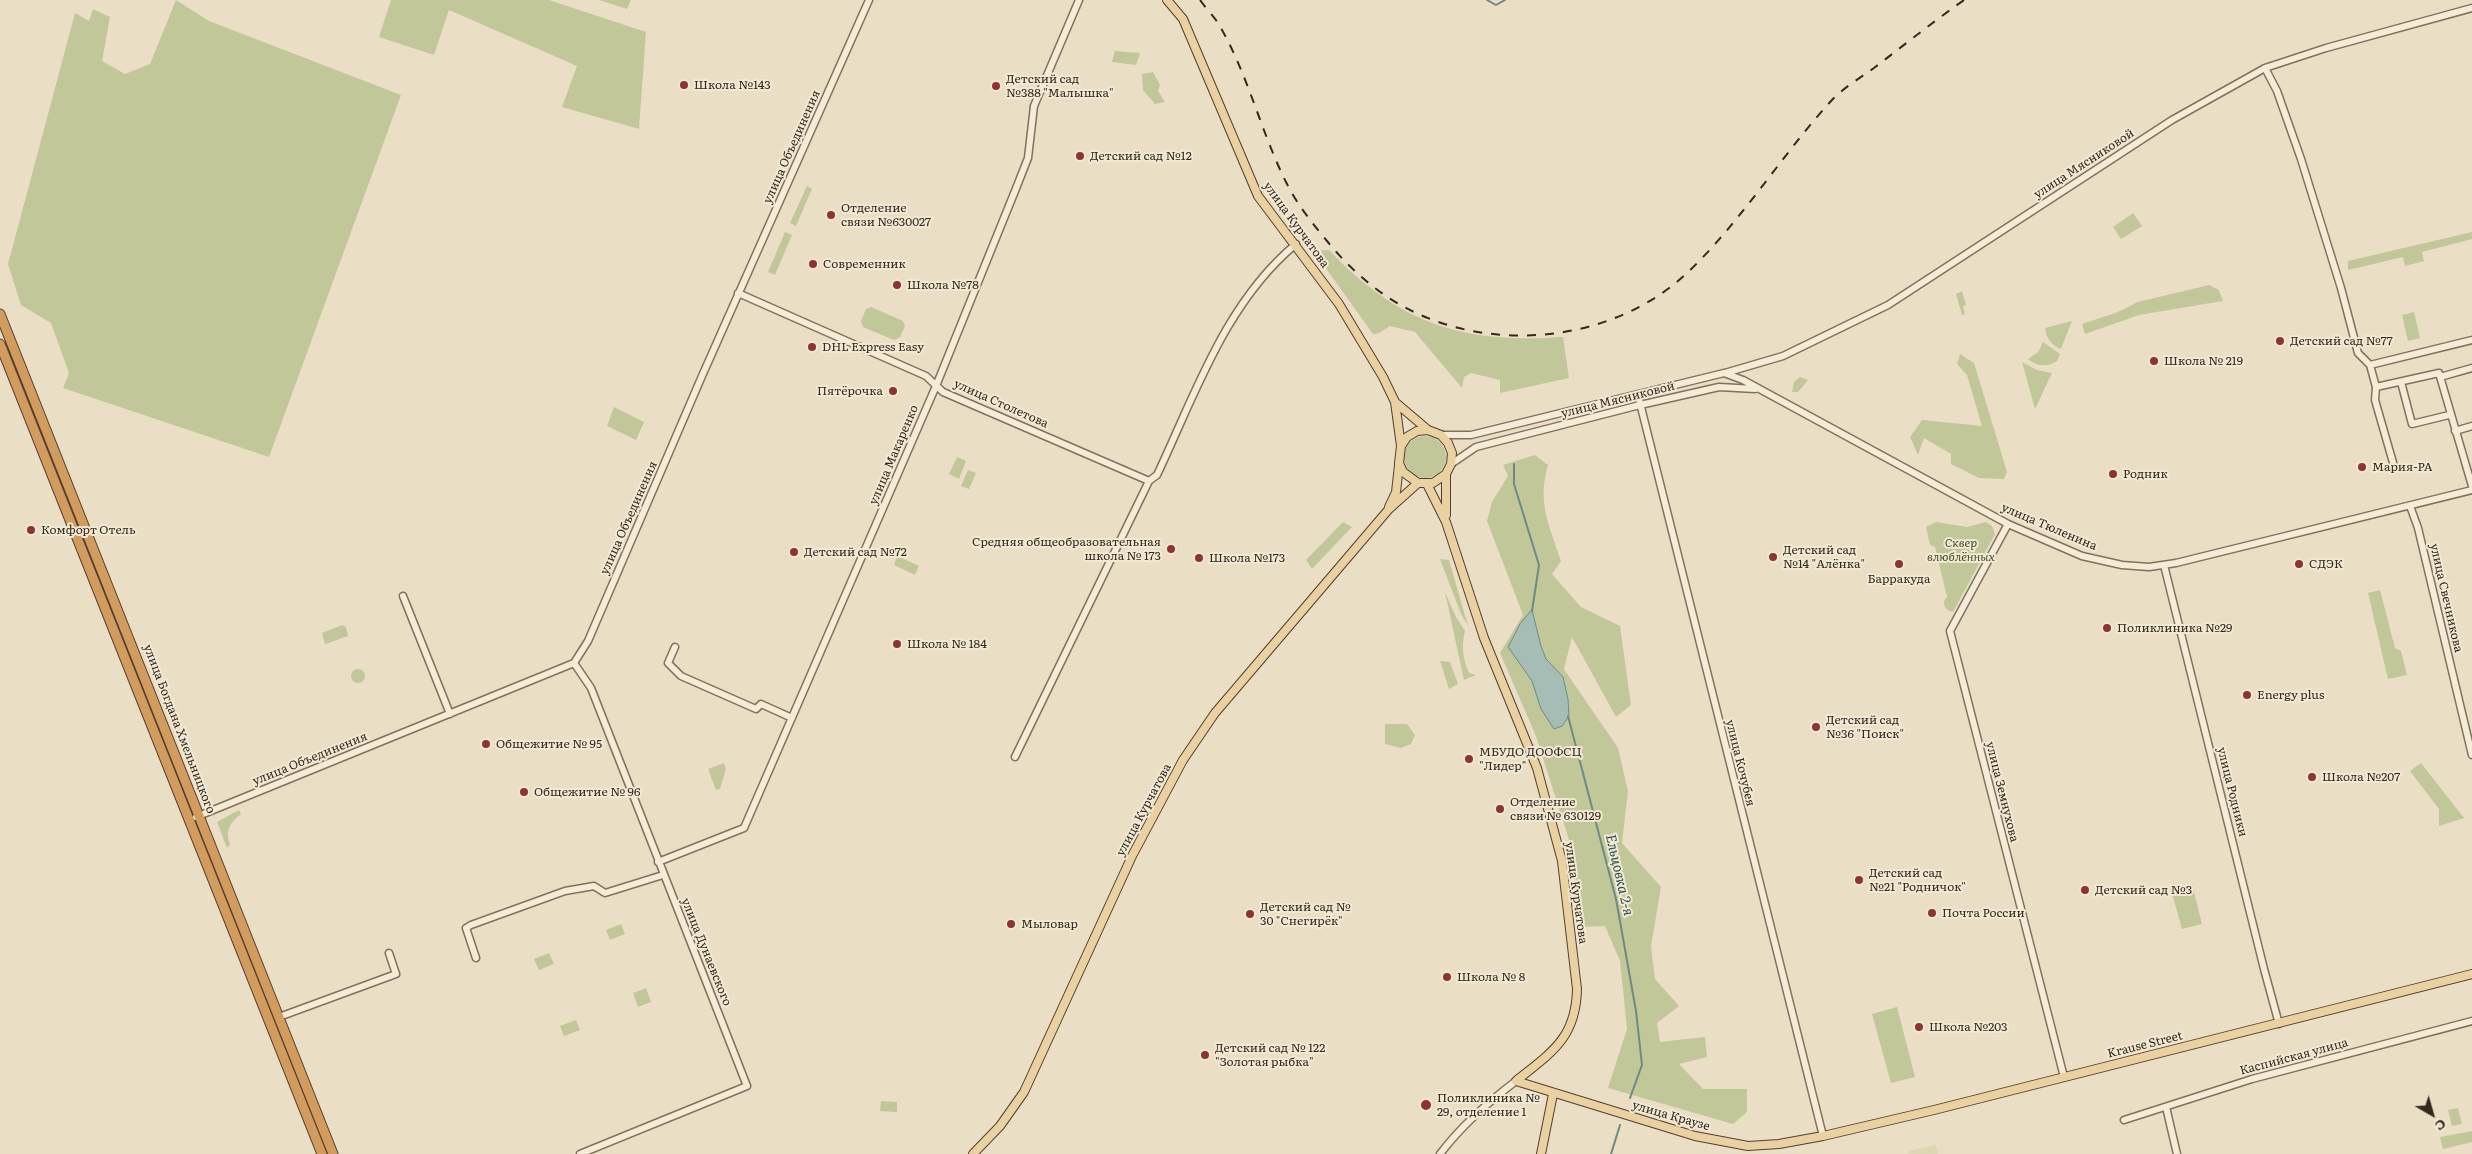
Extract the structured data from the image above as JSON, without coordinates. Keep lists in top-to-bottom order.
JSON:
{
  "streets": {
    "highway": ["улица Богдана Хмельницкого"],
    "main road": ["улица Курчатова", "Krause Street", "улица Краузе"],
    "street": [
      "улица Объединения",
      "улица Мясниковой",
      "улица Столетова",
      "улица Макаренко",
      "улица Тюленина",
      "улица Свечникова",
      "улица Кочубея",
      "улица Земнухова",
      "улица Родники",
      "улица Дунаевского",
      "Каспийская улица"
    ]
  },
  "crossings": [
    ["улица Объединения", "улица Столетова"],
    ["улица Объединения", "улица Богдана Хмельницкого"],
    ["улица Объединения", "улица Дунаевского"],
    ["улица Мясниковой", "улица Курчатова"],
    ["улица Мясниковой", "улица Тюленина"],
    ["улица Мясниковой", "улица Кочубея"],
    ["улица Курчатова", "улица Краузе"],
    ["улица Столетова", "улица Макаренко"],
    ["улица Макаренко", "улица Дунаевского"],
    ["улица Тюленина", "улица Свечникова"],
    ["улица Тюленина", "улица Земнухова"],
    ["улица Тюленина", "улица Родники"],
    ["улица Кочубея", "Krause Street"],
    ["улица Кочубея", "улица Краузе"],
    ["улица Земнухова", "Krause Street"],
    ["улица Родники", "Krause Street"],
    ["Krause Street", "улица Краузе"]
  ],
  "water": ["Ельцовка 2-я"],
  "parks": ["Сквер влюблённых"],
  "places": [
    "Школа №143",
    "Детский сад №388 \"Малышка\"",
    "Детский сад №12",
    "Отделение связи №630027",
    "Современник",
    "Школа №78",
    "Детский сад №77",
    "DHL Express Easy",
    "Школа № 219",
    "Пятёрочка",
    "Мария-РА",
    "Родник",
    "Комфорт Отель",
    "Средняя общеобразовательная школа № 173",
    "Детский сад №72",
    "Детский сад №14 \"Алёнка\"",
    "Школа №173",
    "Барракуда",
    "СДЭК",
    "Поликлиника №29",
    "Школа № 184",
    "Energy plus",
    "Детский сад №36 \"Поиск\"",
    "Общежитие № 95",
    "МБУДО ДООФСЦ \"Лидер\"",
    "Школа №207",
    "Общежитие № 96",
    "Отделение связи № 630129",
    "Детский сад №21 \"Родничок\"",
    "Детский сад №3",
    "Почта России",
    "Детский сад № 30 \"Снегирёк\"",
    "Мыловар",
    "Школа № 8",
    "Школа №203",
    "Детский сад № 122 \"Золотая рыбка\"",
    "Поликлиника № 29, отделение 1"
  ],
  "north": "bottom right"
}
